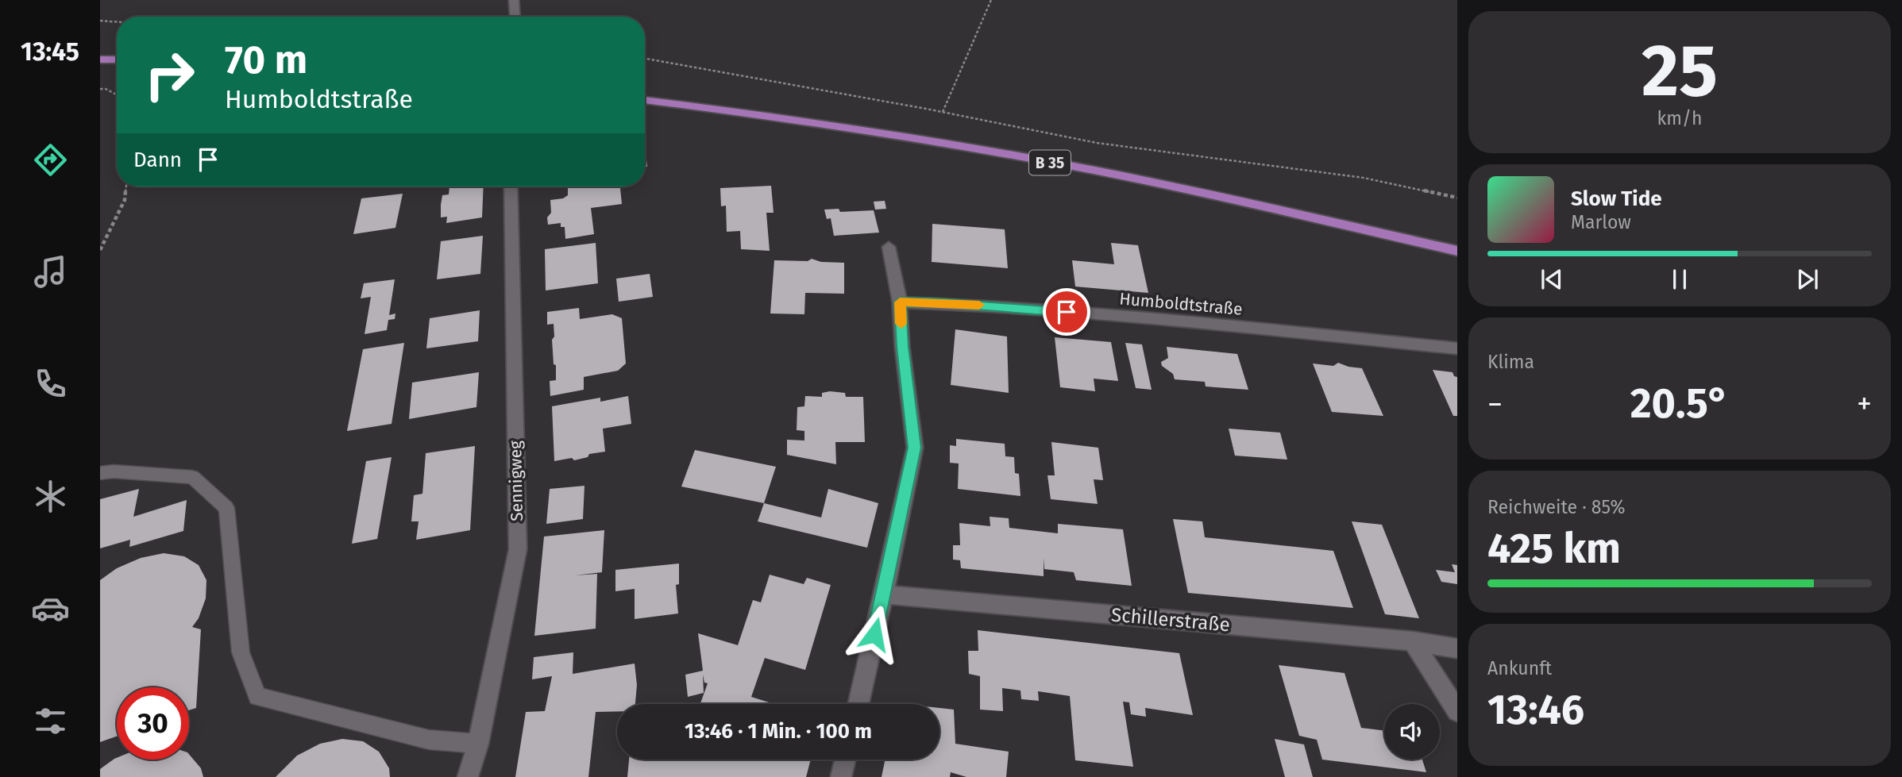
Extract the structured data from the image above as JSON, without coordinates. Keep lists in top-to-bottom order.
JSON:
{
  "streets": {
    "main road": ["B 35"],
    "street": ["Humboldtstraße", "Sennigweg", "Schillerstraße"]
  },
  "page": {
    "tabs": "13:45",
    "tile": [
      ["25", "km/h"],
      "Klima",
      ["Reichweite · 85%", "425 km"],
      ["Ankunft", "13:46"]
    ],
    "turn": ["70 m", "Humboldtstraße"],
    "then": "Dann",
    "song": ["Slow Tide", "Marlow"],
    "heat": ["−", "20.5°", "+"],
    "limit": "30",
    "trip": "13:46 · 1 Min. · 100 m"
  }
}
